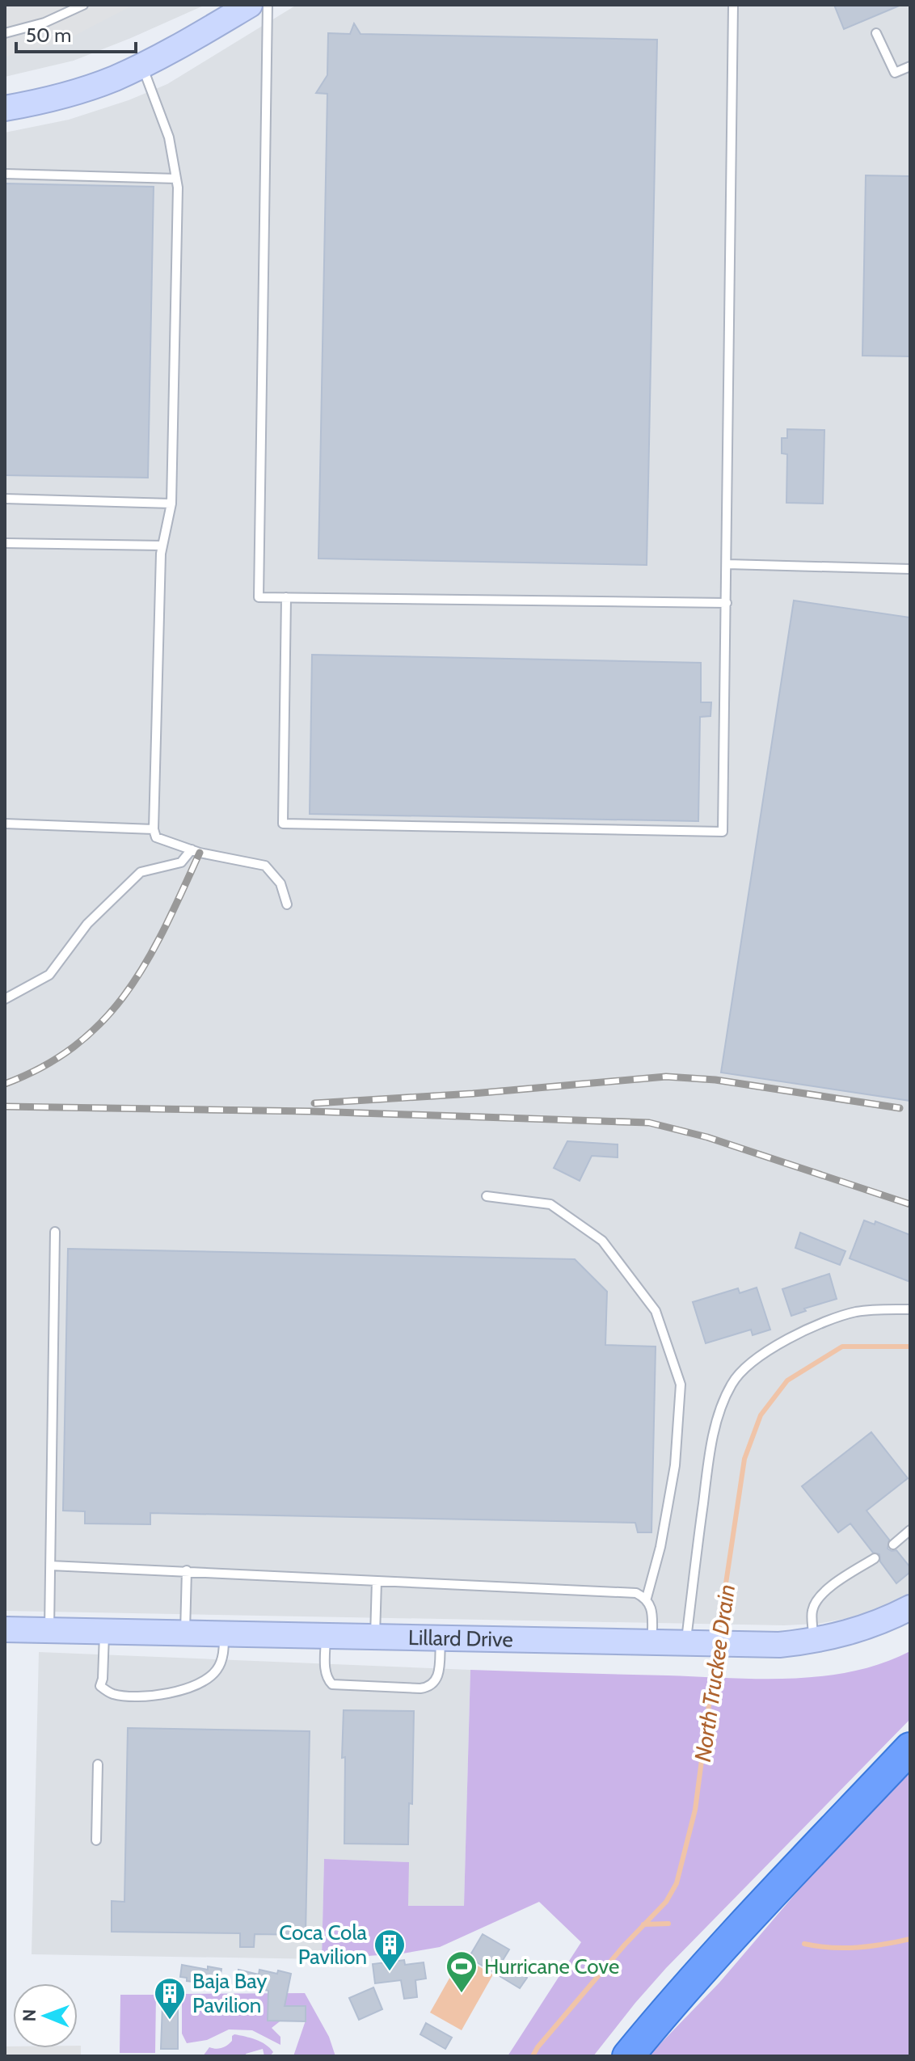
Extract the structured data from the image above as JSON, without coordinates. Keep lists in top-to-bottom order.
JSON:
{
  "streets": {
    "street": ["Lillard Drive"]
  },
  "water": ["North Truckee Drain"],
  "places": {
    "building": ["Coca Cola Pavilion", "Baja Bay Pavilion"],
    "sports": ["Hurricane Cove"]
  },
  "scale_bar": "50 m",
  "north": "left"
}
